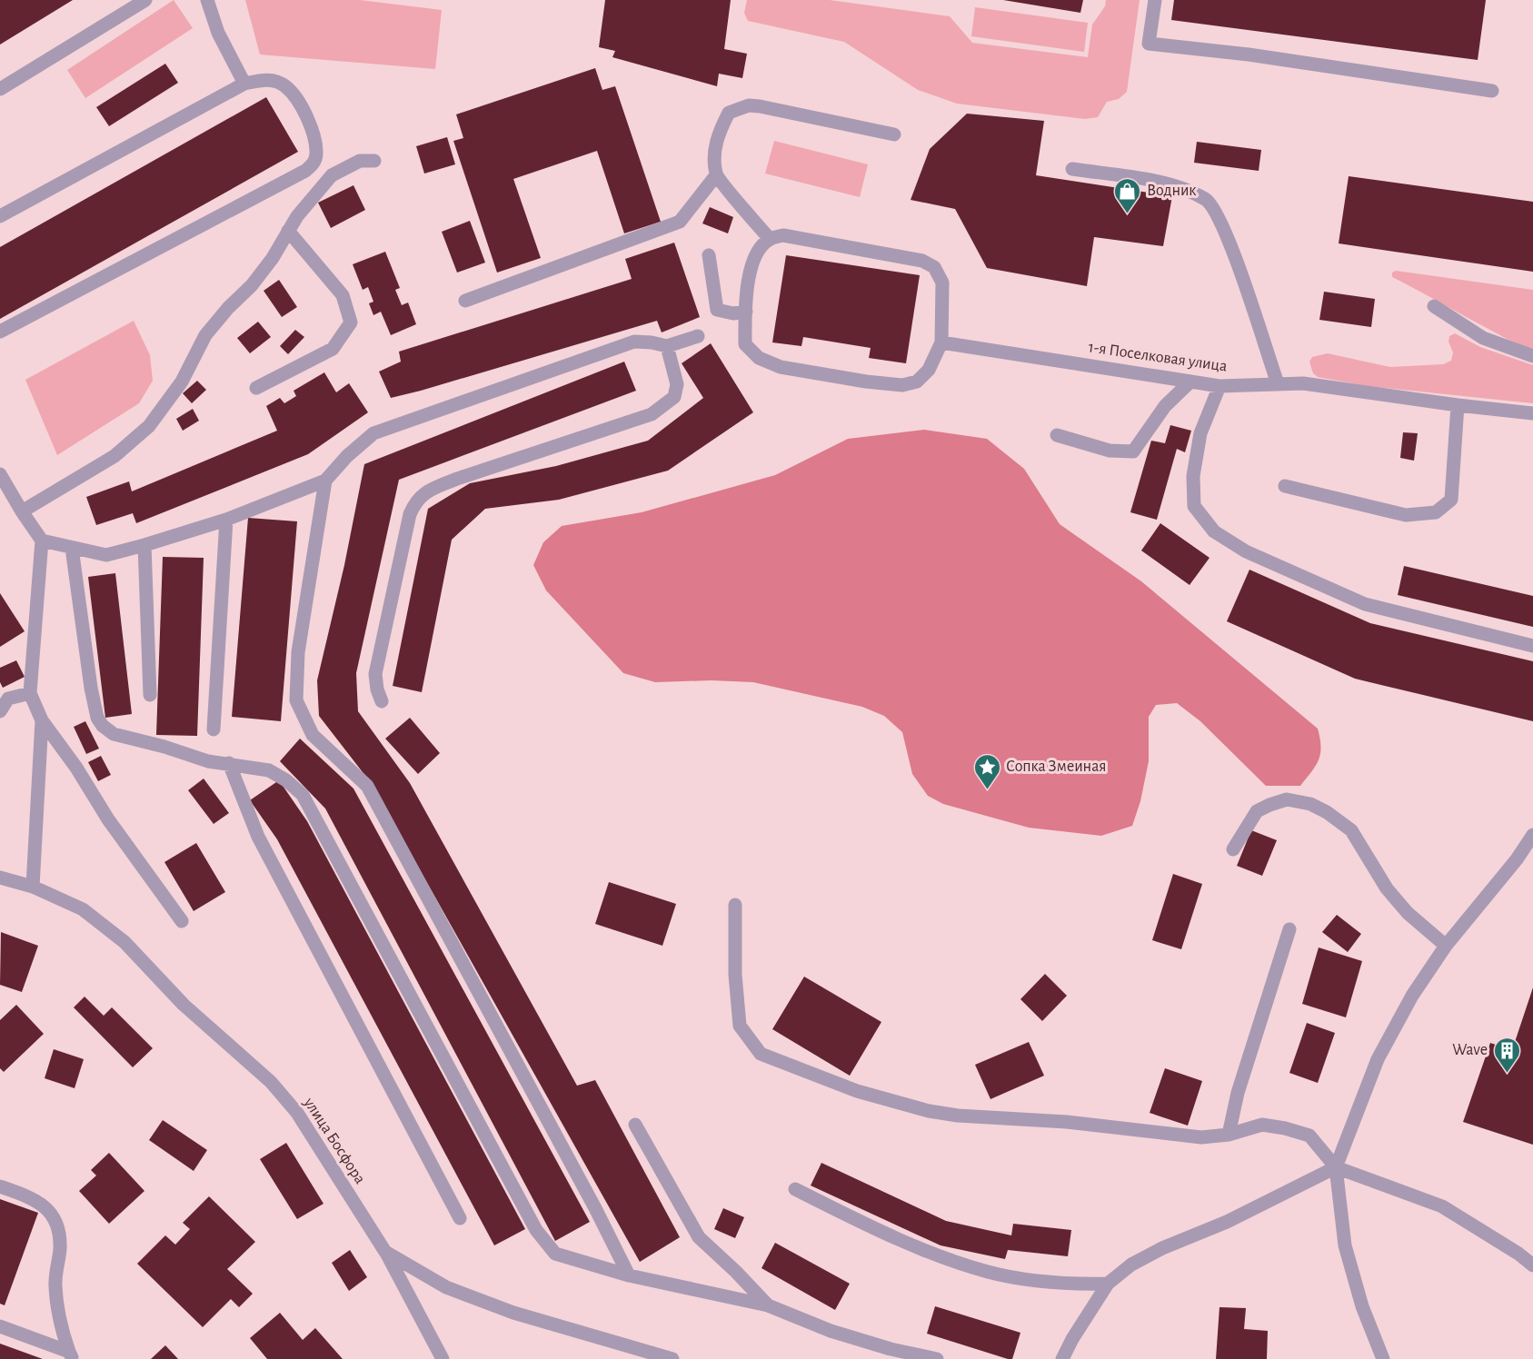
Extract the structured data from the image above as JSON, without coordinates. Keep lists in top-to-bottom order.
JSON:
{
  "streets": {
    "street": ["1-я Поселковая улица", "улица Босфора"]
  },
  "places": {
    "shop": ["Водник"],
    "place": ["Сопка Змеиная"],
    "building": ["Wave"]
  }
}
